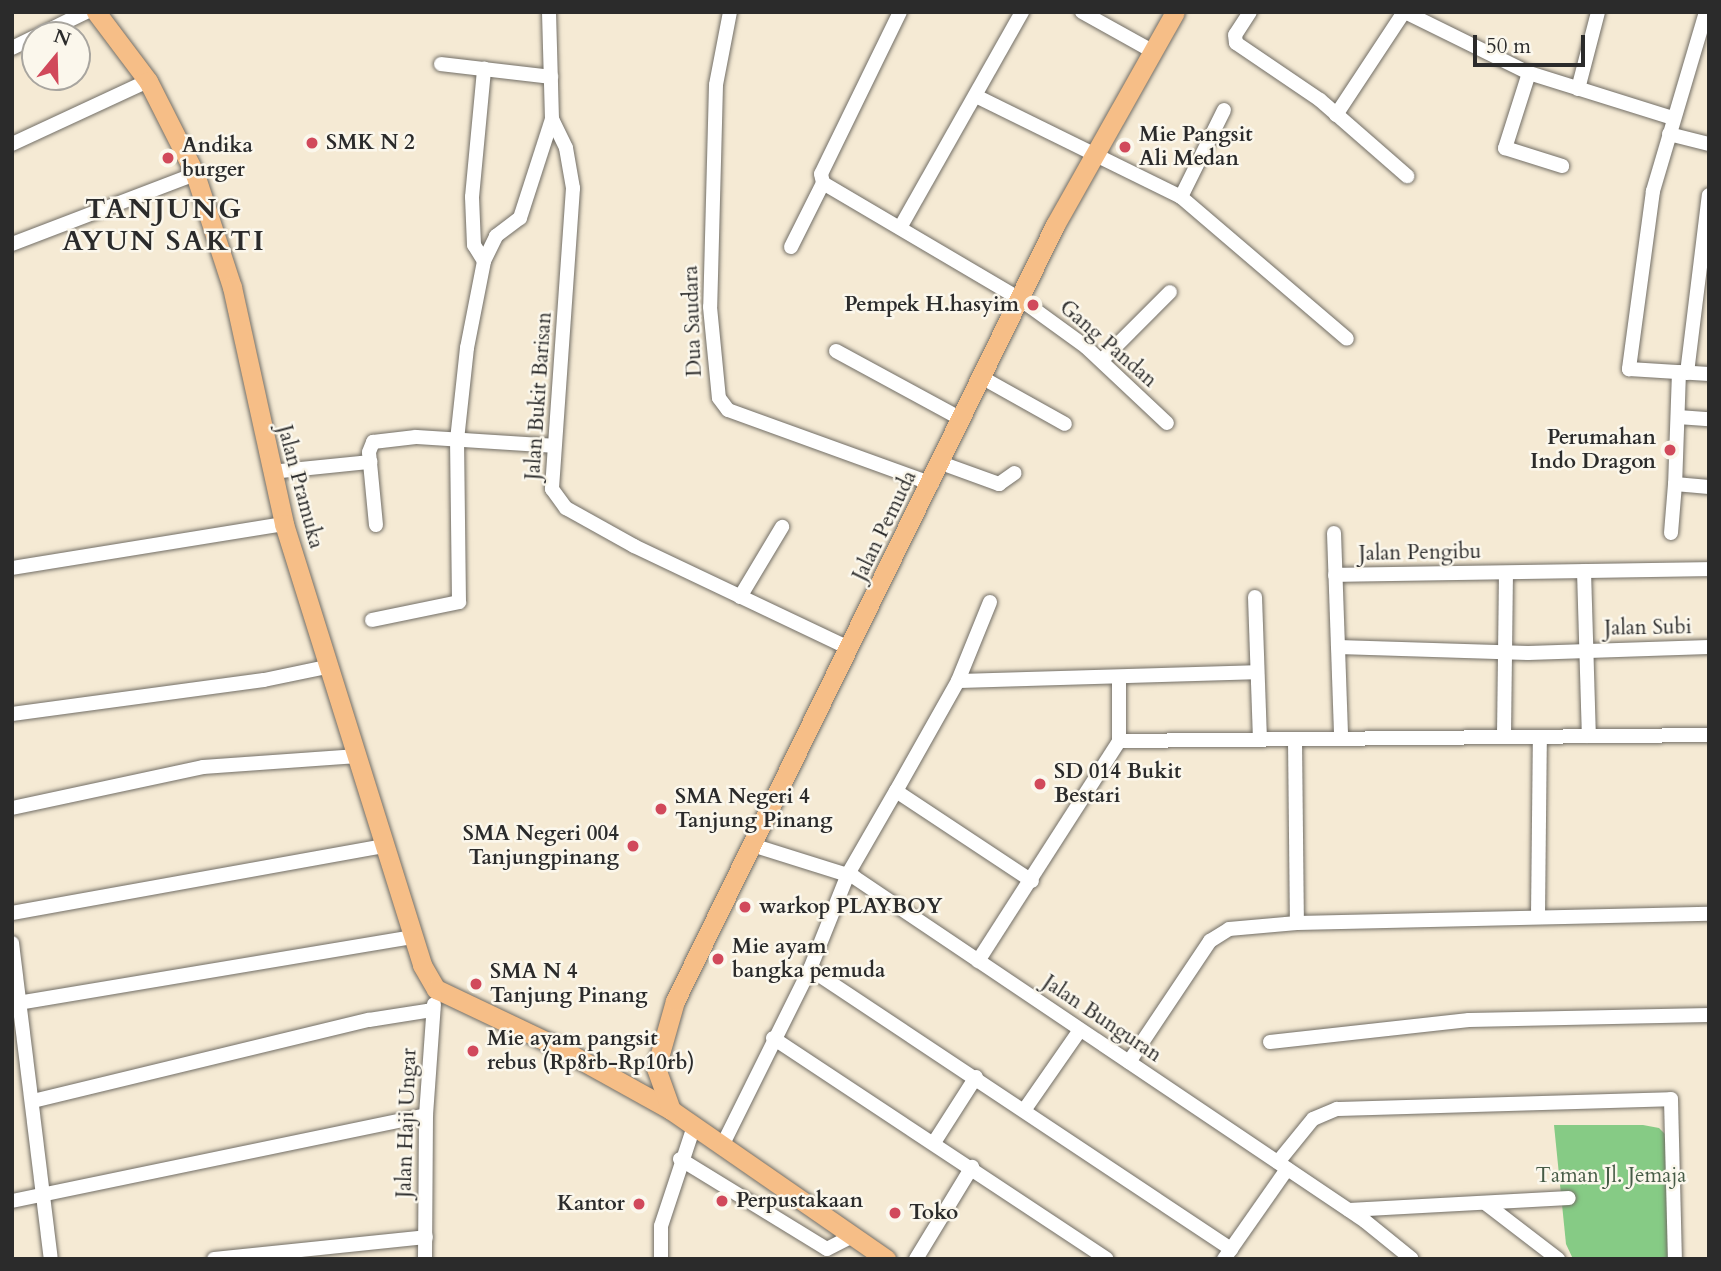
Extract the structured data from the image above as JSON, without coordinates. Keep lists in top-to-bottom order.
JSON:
{
  "streets": {
    "main road": ["Jalan Pramuka", "Jalan Pemuda"],
    "street": [
      "Dua Saudara",
      "Gang Pandan",
      "Jalan Bukit Barisan",
      "Jalan Pengibu",
      "Jalan Subi",
      "Jalan Bunguran",
      "Jalan Haji Ungar"
    ]
  },
  "crossings": [
    ["Dua Saudara", "Jalan Pemuda"],
    ["Gang Pandan", "Jalan Pemuda"],
    ["Jalan Bukit Barisan", "Jalan Pemuda"],
    ["Jalan Pramuka", "Jalan Haji Ungar"],
    ["Jalan Pemuda", "Jalan Bunguran"]
  ],
  "districts": ["TANJUNG AYUN SAKTI"],
  "parks": ["Taman Jl. Jemaja"],
  "places": [
    "SMK N 2",
    "Mie Pangsit Ali Medan",
    "Andika burger",
    "Pempek H.hasyim",
    "Perumahan Indo Dragon",
    "SD 014 Bukit Bestari",
    "SMA Negeri 4 Tanjung Pinang",
    "SMA Negeri 004 Tanjungpinang",
    "warkop PLAYBOY",
    "Mie ayam bangka pemuda",
    "SMA N 4 Tanjung Pinang",
    "Mie ayam pangsit rebus (Rp8rb-Rp10rb)",
    "Perpustakaan",
    "Kantor",
    "Toko"
  ],
  "scale_bar": "50 m",
  "north": "top"
}
